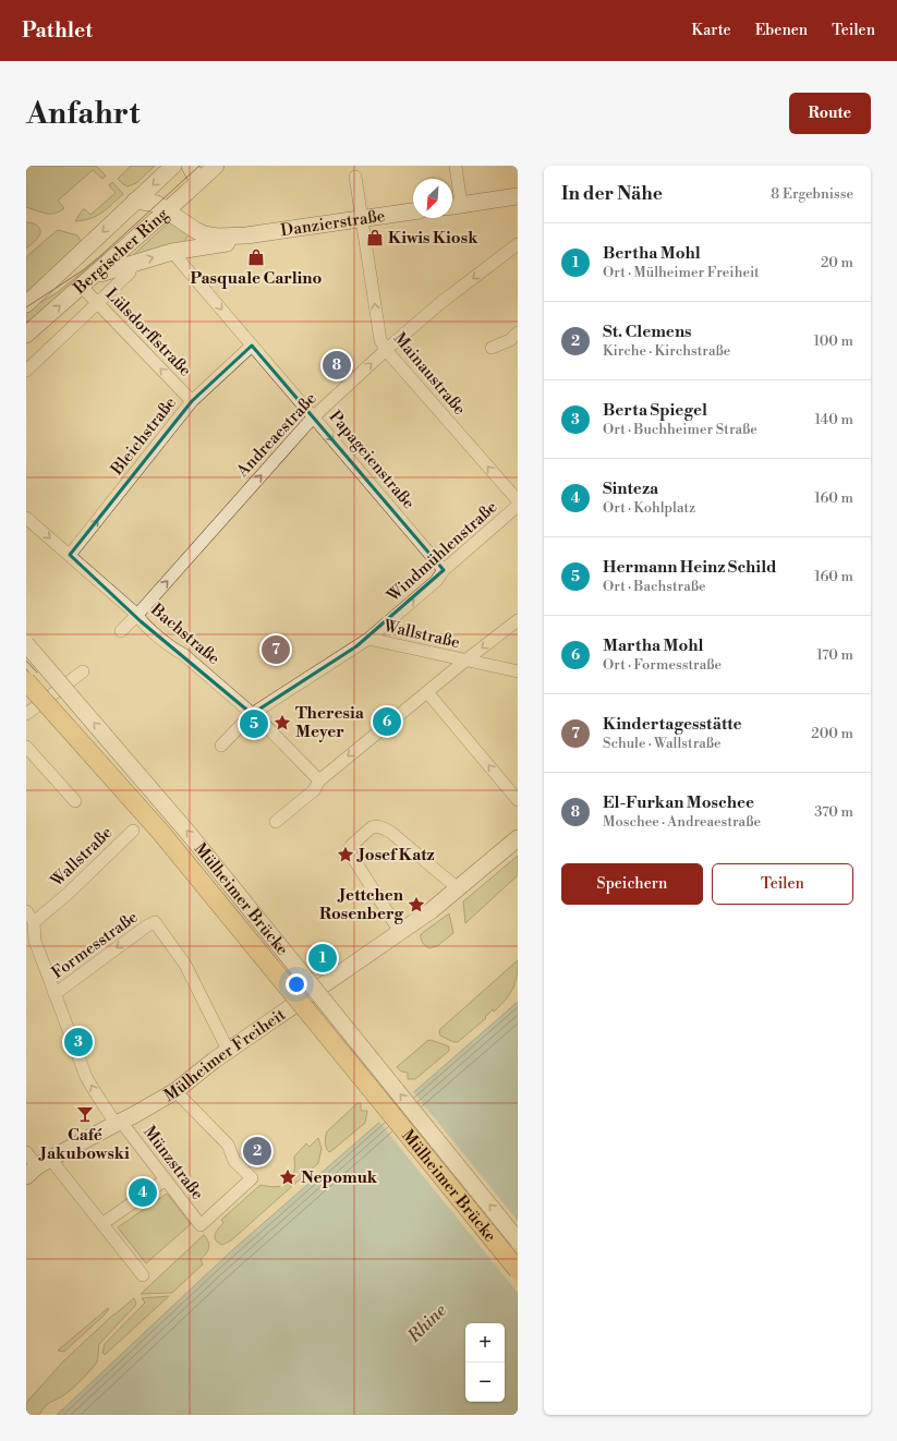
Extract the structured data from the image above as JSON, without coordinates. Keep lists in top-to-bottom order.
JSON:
{
  "streets": {
    "main road": [
      "Danzierstraße",
      "Bergischer Ring",
      "Mülheimer Brücke",
      "Mülheimer Freiheit"
    ],
    "street": [
      "Lülsdorffstraße",
      "Mainaustraße",
      "Andreaestraße",
      "Bleichstraße",
      "Papageienstraße",
      "Windmühlenstraße",
      "Bachstraße",
      "Wallstraße",
      "Formesstraße",
      "Münzstraße"
    ]
  },
  "crossings": [
    ["Danzierstraße", "Bergischer Ring"],
    ["Danzierstraße", "Mainaustraße"],
    ["Danzierstraße", "Papageienstraße"],
    ["Bergischer Ring", "Lülsdorffstraße"],
    ["Lülsdorffstraße", "Bleichstraße"],
    ["Mainaustraße", "Andreaestraße"],
    ["Andreaestraße", "Papageienstraße"],
    ["Andreaestraße", "Bachstraße"],
    ["Bleichstraße", "Papageienstraße"],
    ["Bleichstraße", "Bachstraße"],
    ["Papageienstraße", "Windmühlenstraße"],
    ["Windmühlenstraße", "Wallstraße"],
    ["Bachstraße", "Wallstraße"],
    ["Wallstraße", "Münzstraße"],
    ["Formesstraße", "Mülheimer Freiheit"],
    ["Formesstraße", "Münzstraße"],
    ["Mülheimer Freiheit", "Münzstraße"]
  ],
  "one_way": [
    "Lülsdorffstraße",
    "Mainaustraße",
    "Bleichstraße",
    "Papageienstraße"
  ],
  "water": ["Rhine"],
  "places": {
    "shop": ["Kiwis Kiosk", "Pasquale Carlino"],
    "place": [
      "Theresia Meyer",
      "Josef Katz",
      "Jettchen Rosenberg",
      "Nepomuk"
    ],
    "bar": ["Café Jakubowski"]
  },
  "north": "bottom left",
  "page": {
    "header": "Pathlet",
    "nav": ["Karte", "Ebenen", "Teilen"],
    "buttons": [
      "Route",
      ["Speichern", "Teilen"]
    ],
    "title": "Anfahrt",
    "heading": ["In der Nähe", "8 Ergebnisse"],
    "list": [
      {
        "mark": "1",
        "name": "Bertha Mohl",
        "note": "Ort · Mülheimer Freiheit",
        "value": "20 m"
      },
      {
        "mark": "2",
        "name": "St. Clemens",
        "note": "Kirche · Kirchstraße",
        "value": "100 m"
      },
      {
        "mark": "3",
        "name": "Berta Spiegel",
        "note": "Ort · Buchheimer Straße",
        "value": "140 m"
      },
      {
        "mark": "4",
        "name": "Sinteza",
        "note": "Ort · Kohlplatz",
        "value": "160 m"
      },
      {
        "mark": "5",
        "name": "Hermann Heinz Schild",
        "note": "Ort · Bachstraße",
        "value": "160 m"
      },
      {
        "mark": "6",
        "name": "Martha Mohl",
        "note": "Ort · Formesstraße",
        "value": "170 m"
      },
      {
        "mark": "7",
        "name": "Kindertagesstätte",
        "note": "Schule · Wallstraße",
        "value": "200 m"
      },
      {
        "mark": "8",
        "name": "El-Furkan Moschee",
        "note": "Moschee · Andreaestraße",
        "value": "370 m"
      }
    ],
    "pins": [
      "8",
      "7",
      "6",
      "5",
      "1",
      "3",
      "2",
      "4"
    ],
    "map_buttons": ["+", "−"]
  }
}
